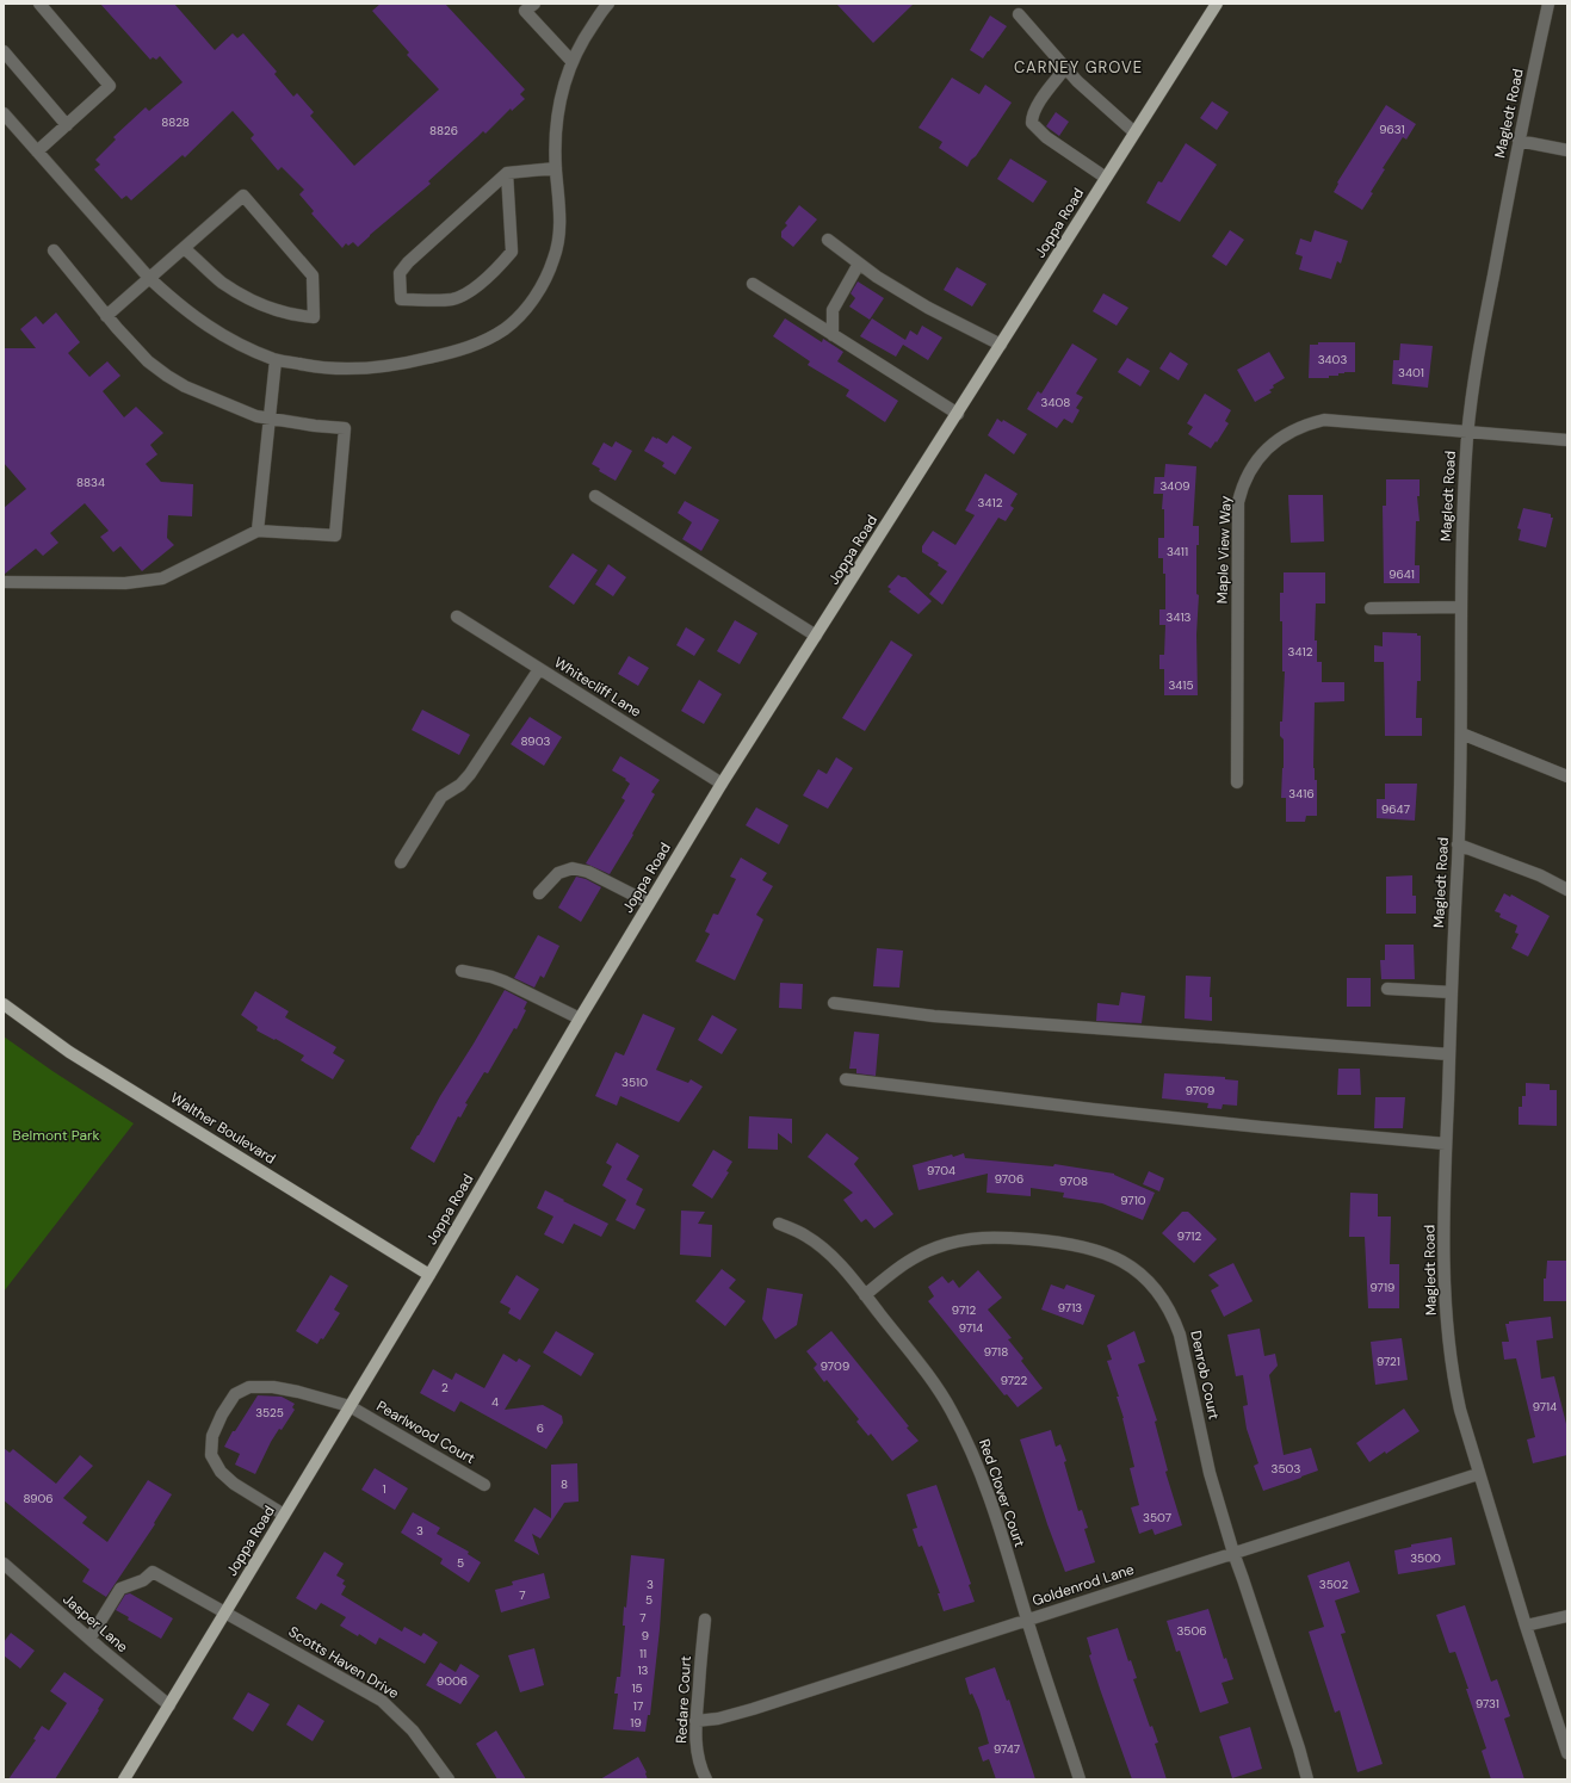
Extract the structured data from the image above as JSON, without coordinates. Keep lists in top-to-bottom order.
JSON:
{
  "streets": {
    "main road": ["Joppa Road", "Walther Boulevard"],
    "street": [
      "Magledt Road",
      "Maple View Way",
      "Whitecliff Lane",
      "Denrob Court",
      "Pearlwood Court",
      "Red Clover Court",
      "Goldenrod Lane",
      "Jasper Lane",
      "Scotts Haven Drive",
      "Redare Court"
    ]
  },
  "crossings": [
    ["Magledt Road", "Maple View Way"],
    ["Magledt Road", "Goldenrod Lane"],
    ["Joppa Road", "Whitecliff Lane"],
    ["Joppa Road", "Walther Boulevard"],
    ["Joppa Road", "Pearlwood Court"],
    ["Joppa Road", "Jasper Lane"],
    ["Joppa Road", "Scotts Haven Drive"],
    ["Denrob Court", "Red Clover Court"],
    ["Denrob Court", "Goldenrod Lane"],
    ["Red Clover Court", "Goldenrod Lane"],
    ["Goldenrod Lane", "Redare Court"],
    ["Jasper Lane", "Scotts Haven Drive"]
  ],
  "districts": ["CARNEY GROVE"],
  "parks": ["Belmont Park"],
  "house_numbers": [
    "8828",
    "9631",
    "8826",
    "3403",
    "3401",
    "3408",
    "8834",
    "3409",
    "3412",
    "3411",
    "9641",
    "3413",
    "3412",
    "3415",
    "8903",
    "3416",
    "9647",
    "3510",
    "9709",
    "9704",
    "9706",
    "9708",
    "9710",
    "9712",
    "9719",
    "9713",
    "9712",
    "9714",
    "9718",
    "9721",
    "9709",
    "9722",
    "2",
    "4",
    "9714",
    "3525",
    "6",
    "3503",
    "8",
    "1",
    "8906",
    "3507",
    "3",
    "3500",
    "5",
    "3",
    "3502",
    "7",
    "5",
    "7",
    "3506",
    "9",
    "11",
    "13",
    "9006",
    "15",
    "9731",
    "17",
    "19",
    "9747"
  ]
}
